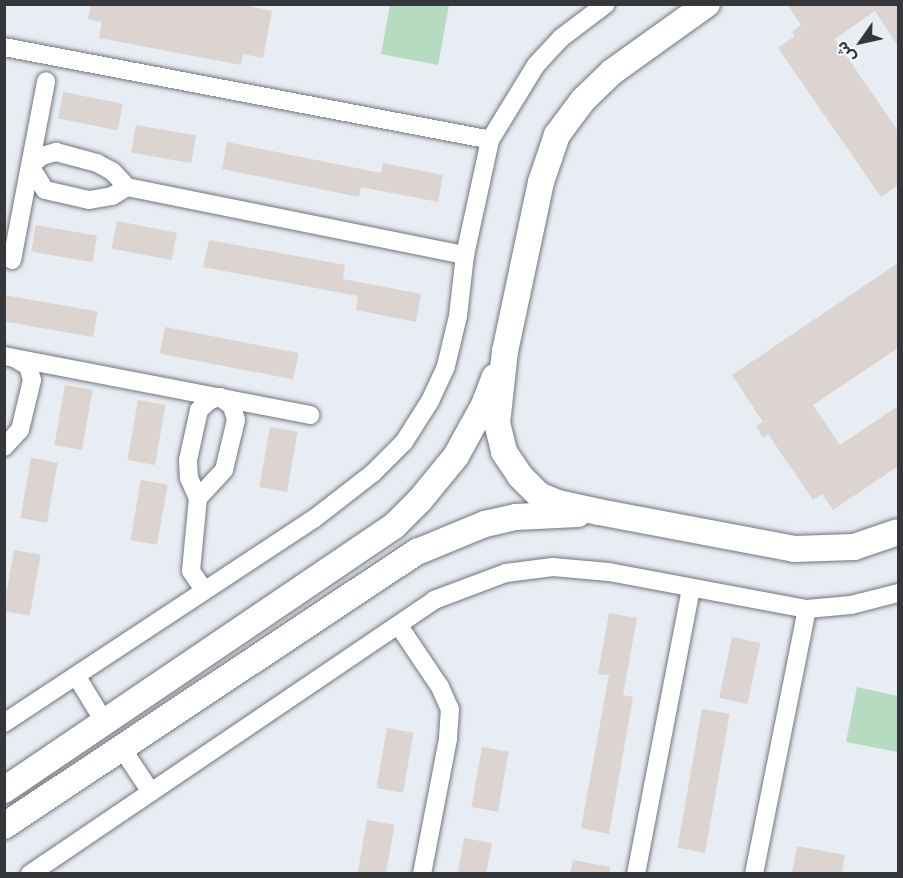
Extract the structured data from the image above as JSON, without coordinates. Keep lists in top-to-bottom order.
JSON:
{
  "north": "bottom left"
}
